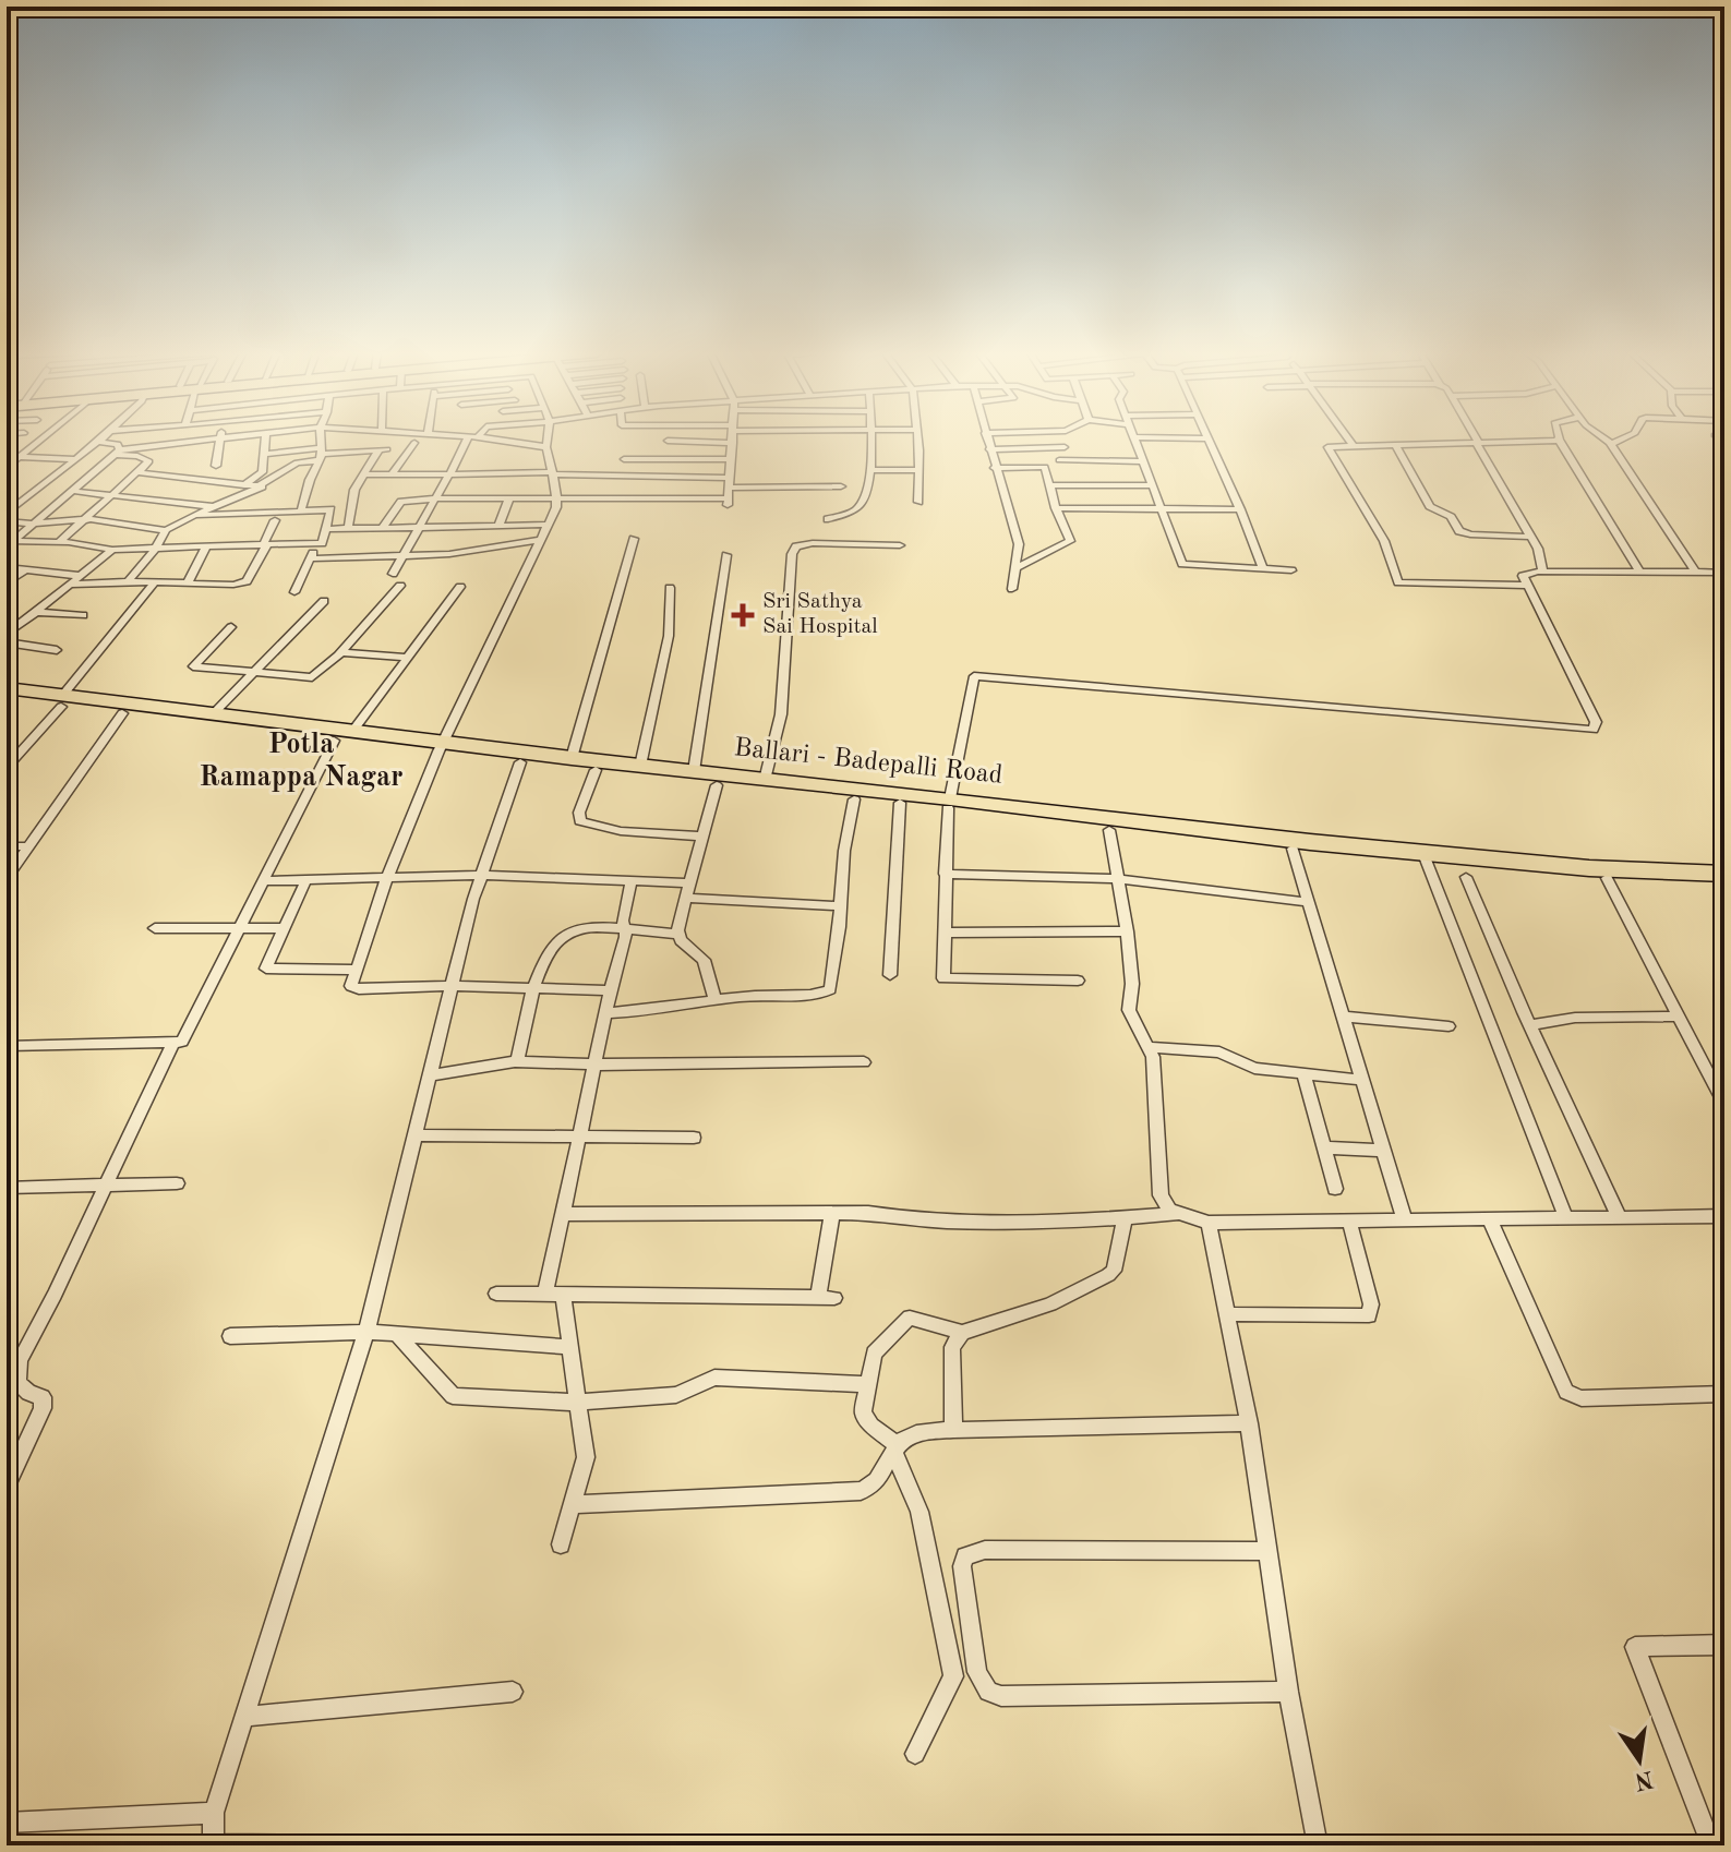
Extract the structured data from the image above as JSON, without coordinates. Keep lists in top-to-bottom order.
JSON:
{
  "streets": {
    "highway": ["Ballari - Badepalli Road"]
  },
  "districts": ["Potla Ramappa Nagar"],
  "places": {
    "health": ["Sri Sathya Sai Hospital"]
  },
  "north": "bottom"
}
